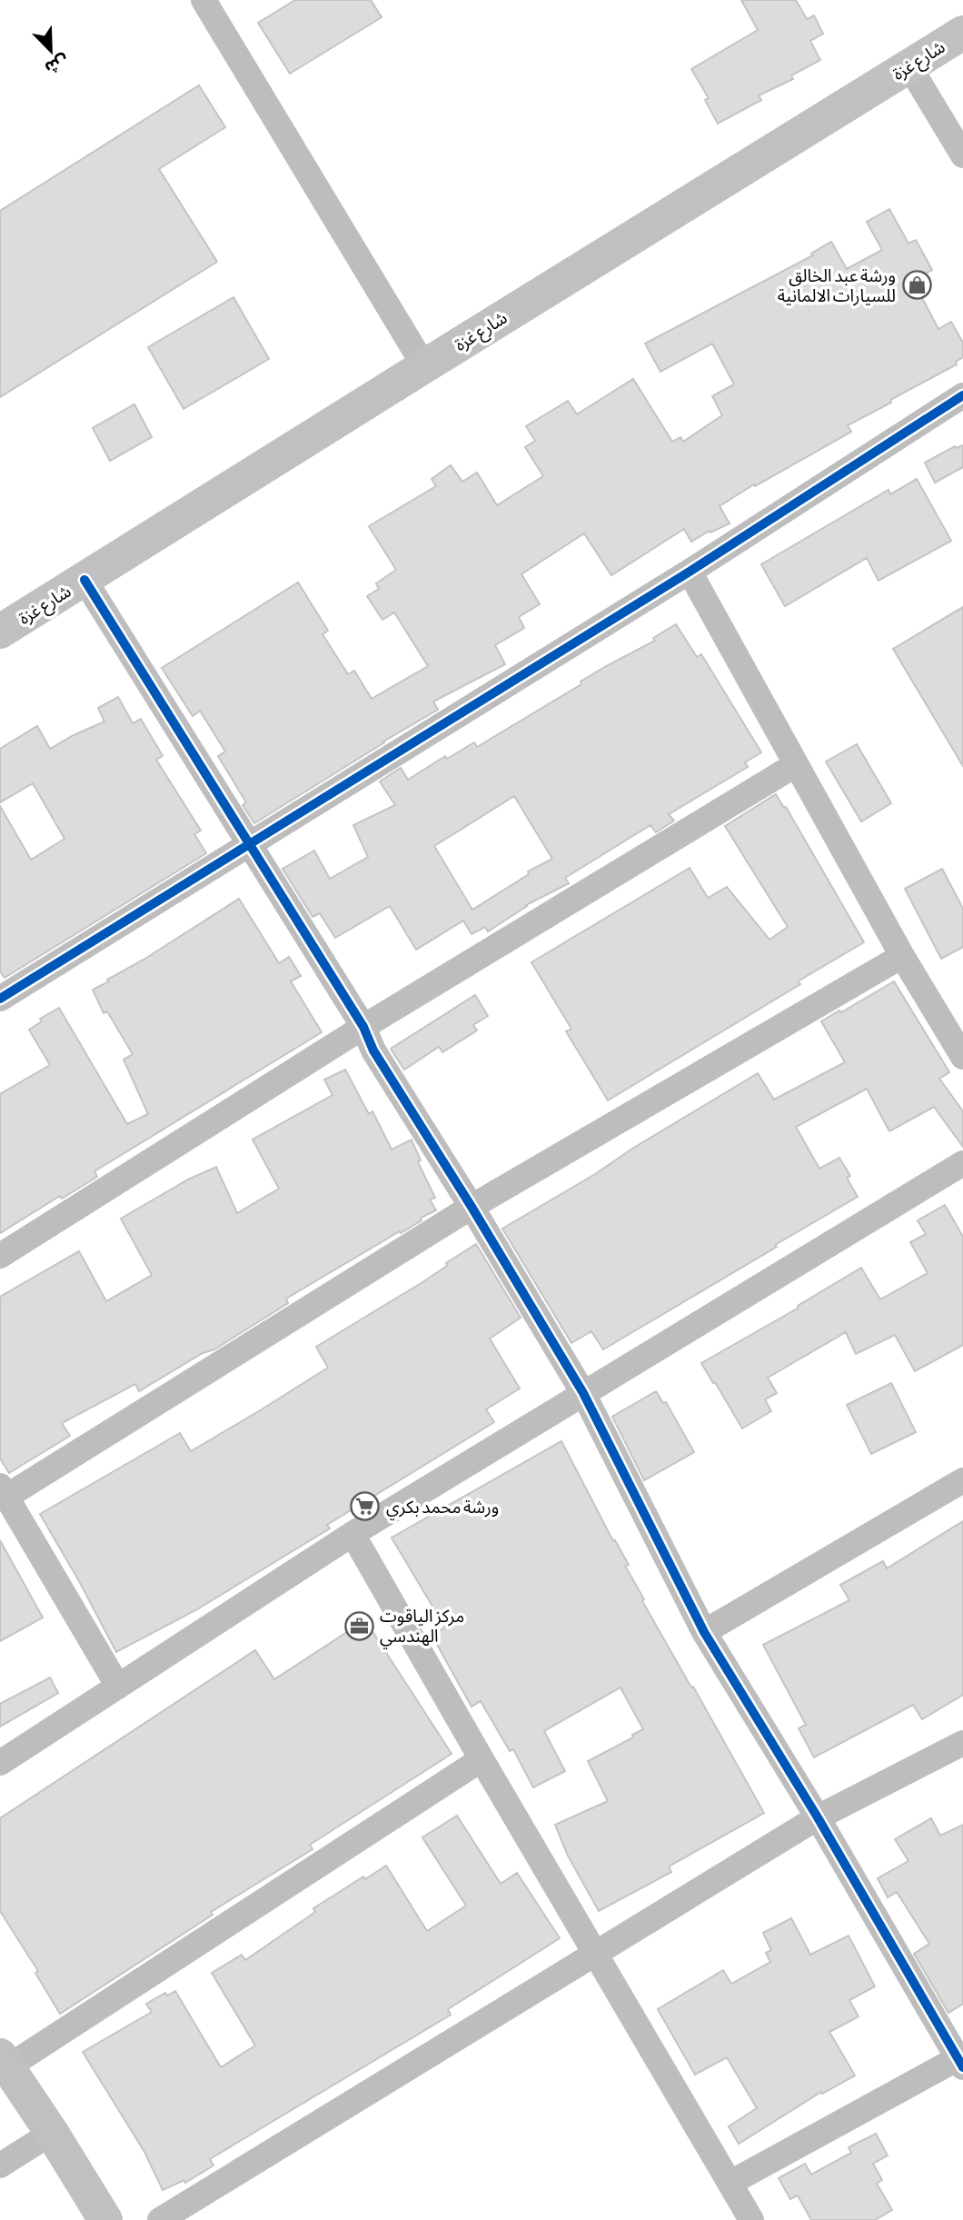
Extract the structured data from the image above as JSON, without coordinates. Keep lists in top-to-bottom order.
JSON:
{
  "streets": {
    "main road": ["شارع غزة"]
  },
  "places": {
    "shop": ["ورشة عبد الخالق للسيارات الالمانية"],
    "supermarket": ["ورشة محمد بكري"],
    "office": ["مركز الياقوت الهندسي"]
  },
  "north": "bottom right"
}
